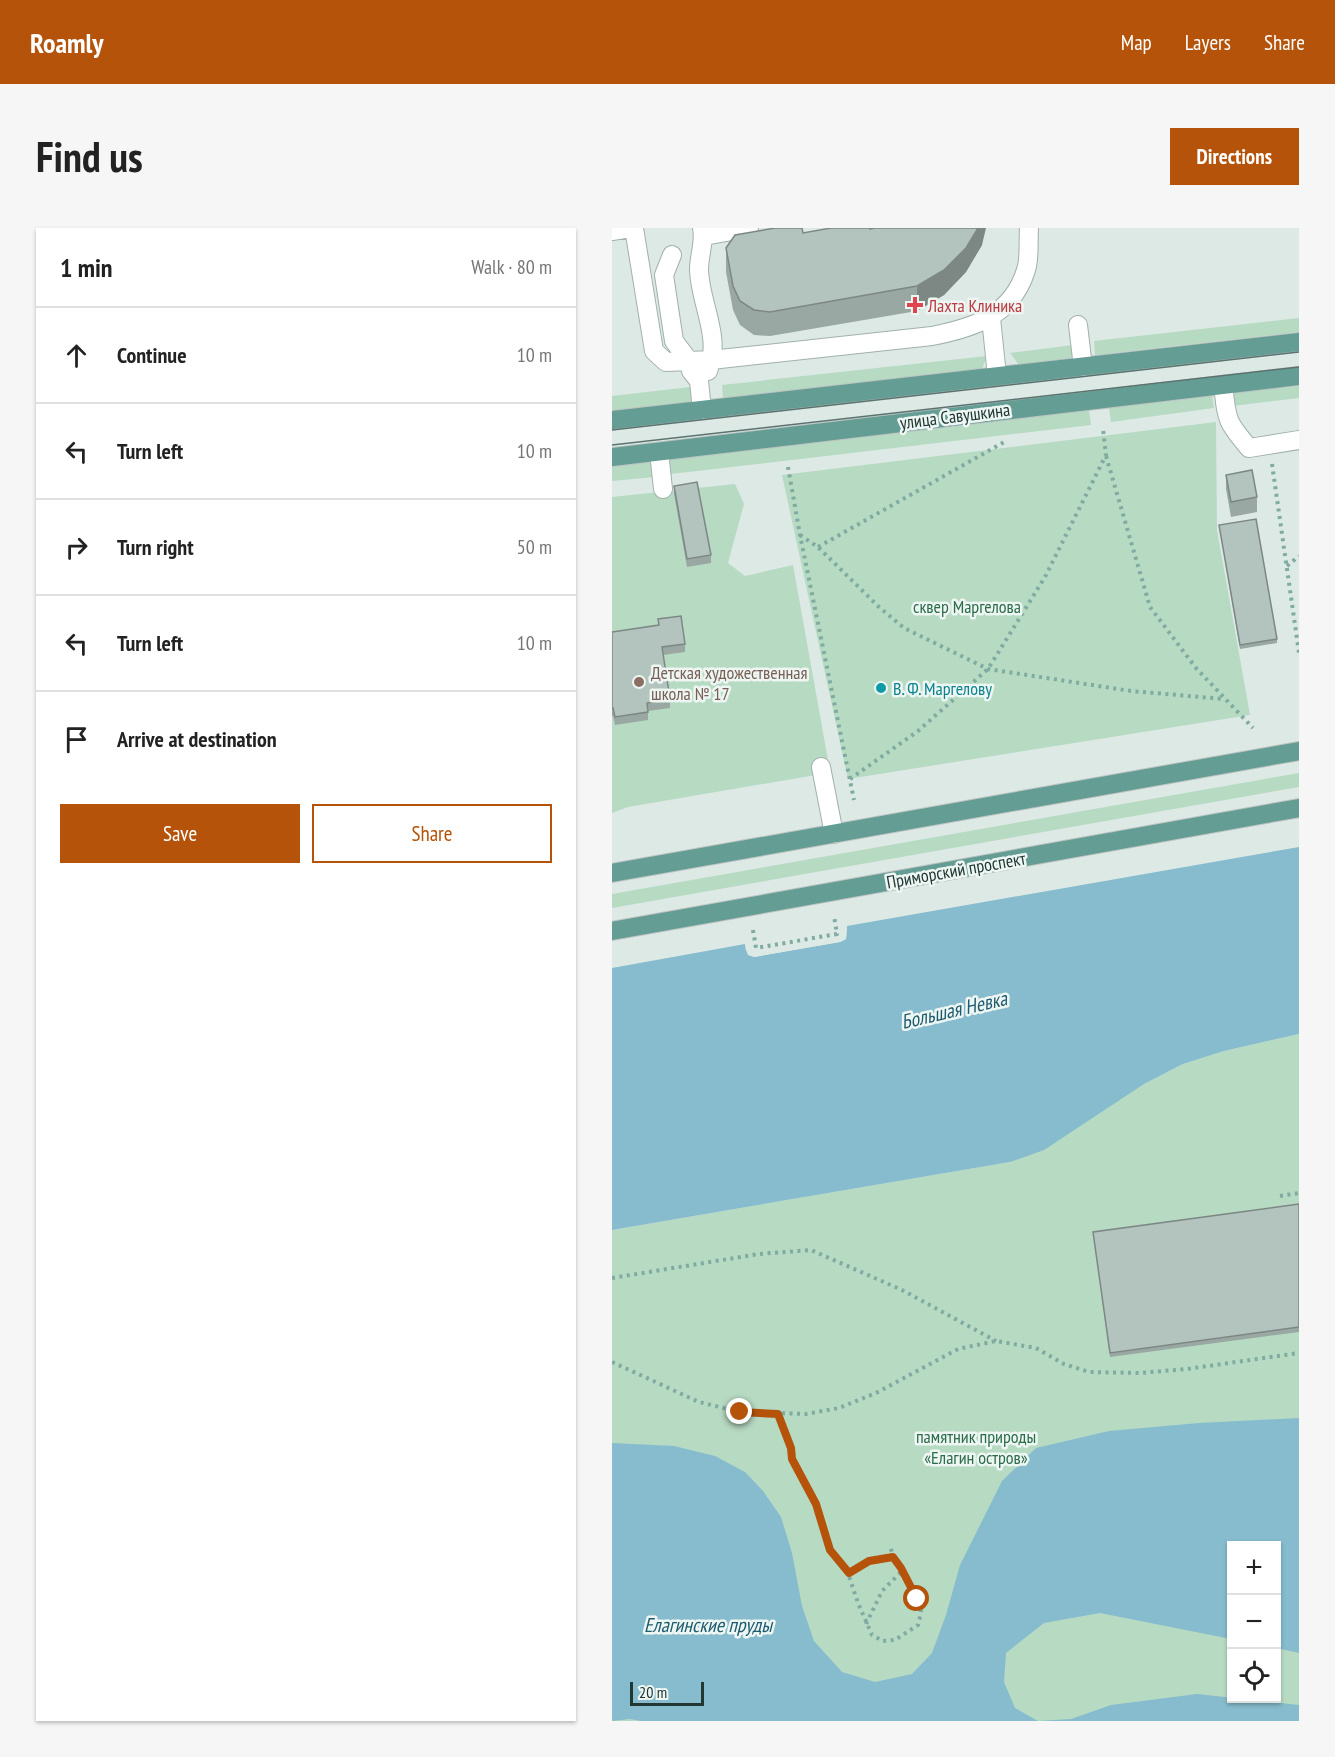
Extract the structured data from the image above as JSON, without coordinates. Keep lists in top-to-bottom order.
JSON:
{
  "streets": {
    "main road": ["улица Савушкина", "Приморский проспект"]
  },
  "water": ["Большая Невка", "Елагинские пруды"],
  "parks": ["сквер Маргелова", "памятник природы «Елагин остров»"],
  "places": {
    "health": ["Лахта Клиника"],
    "other": ["Детская художественная школа № 17", "В. Ф. Маргелову"]
  },
  "scale_bar": "20 m",
  "page": {
    "header": "Roamly",
    "nav": ["Map", "Layers", "Share"],
    "buttons": [
      "Directions",
      ["Save", "Share"]
    ],
    "title": "Find us",
    "heading": ["1 min", "Walk · 80 m"],
    "list": [
      ["Continue", "10 m"],
      ["Turn left", "10 m"],
      ["Turn right", "50 m"],
      ["Turn left", "10 m"],
      "Arrive at destination"
    ],
    "map_buttons": ["+", "−"],
    "scale": "20 m"
  }
}
